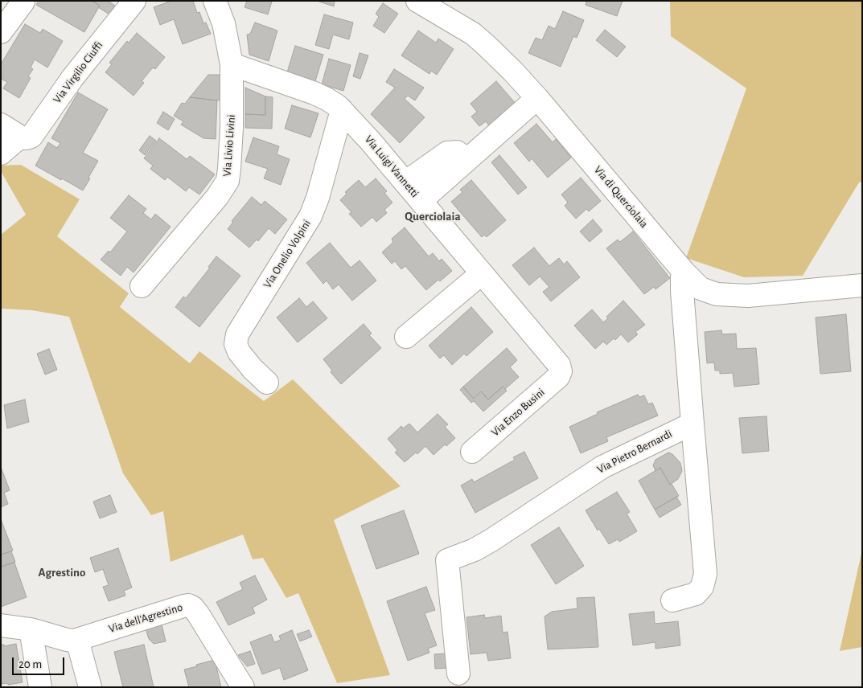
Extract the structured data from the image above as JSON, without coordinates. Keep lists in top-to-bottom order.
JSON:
{
  "streets": {
    "street": [
      "Via Virgilio Ciuffi",
      "Via Livio Livini",
      "Via Luigi Vannetti",
      "Via di Querciolaia",
      "Via Onelio Volpini",
      "Via Enzo Busini",
      "Via Pietro Bernardi",
      "Via dell'Agrestino"
    ]
  },
  "crossings": [
    ["Via Livio Livini", "Via Luigi Vannetti"],
    ["Via Luigi Vannetti", "Via Onelio Volpini"],
    ["Via Luigi Vannetti", "Via Enzo Busini"]
  ],
  "districts": ["Querciolaia", "Agrestino"],
  "scale_bar": "20 m"
}
